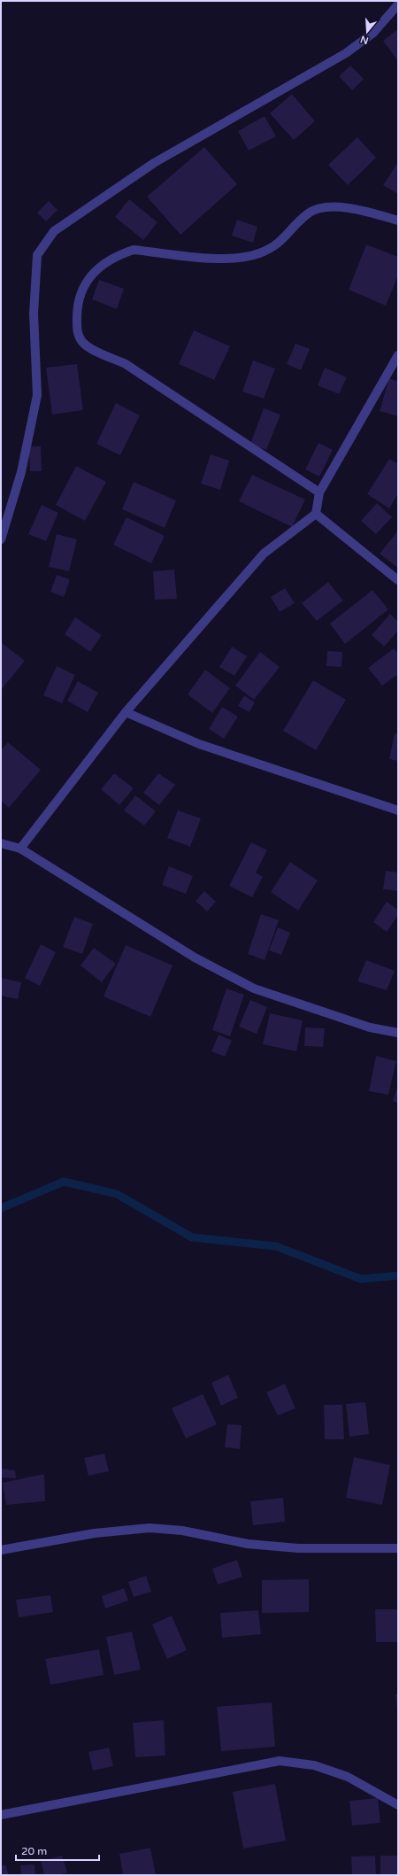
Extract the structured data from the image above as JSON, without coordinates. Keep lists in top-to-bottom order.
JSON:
{
  "scale_bar": "20 m",
  "north": "bottom"
}
